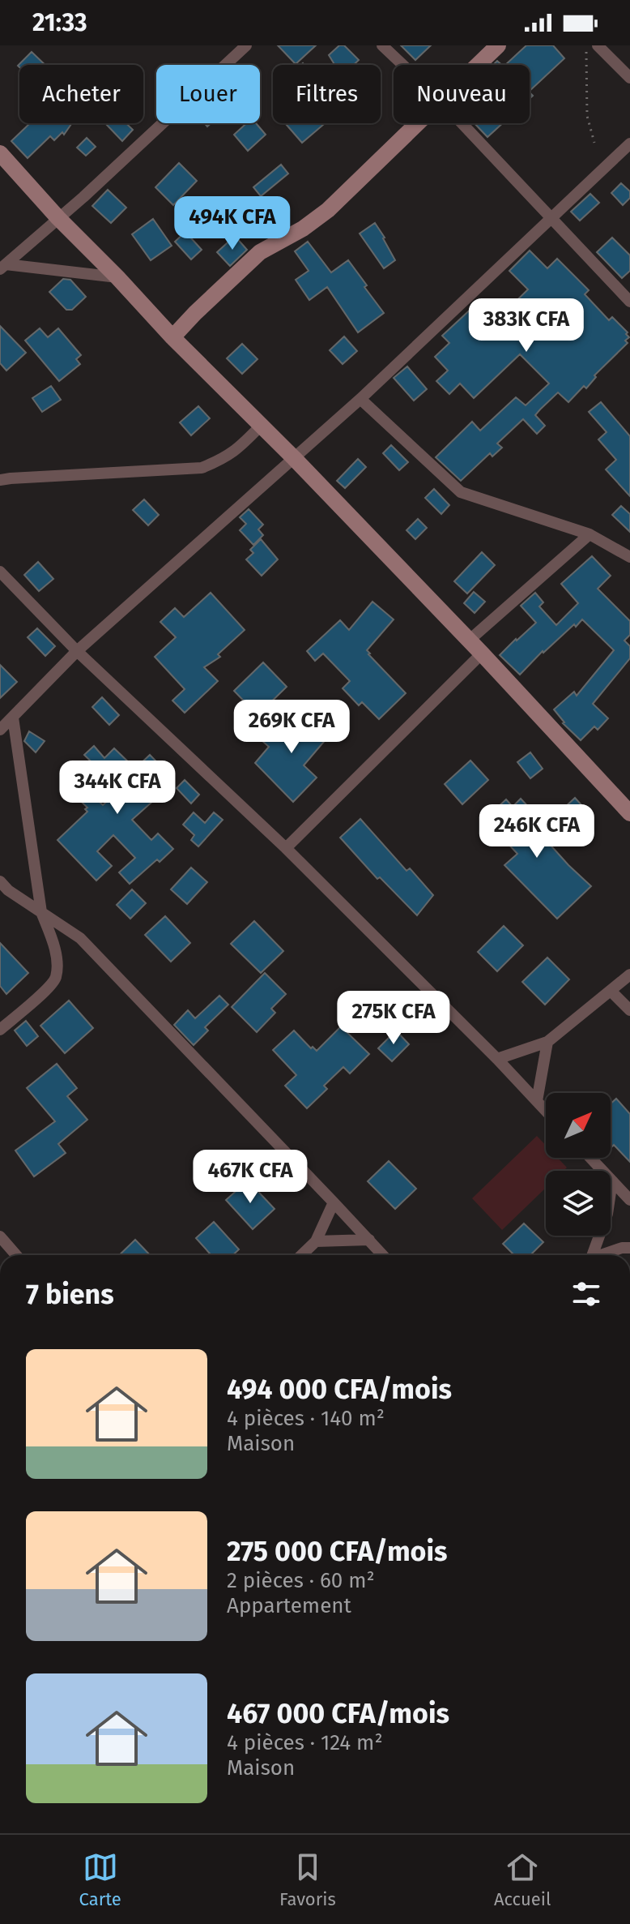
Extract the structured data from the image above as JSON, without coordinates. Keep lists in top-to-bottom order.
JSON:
{
  "north": "top right",
  "page": {
    "status": "21:33",
    "chip": [
      "Acheter",
      "Louer",
      "Filtres",
      "Nouveau"
    ],
    "price": [
      "494K CFA",
      "383K CFA",
      "269K CFA",
      "344K CFA",
      "246K CFA",
      "275K CFA",
      "467K CFA"
    ],
    "heading": "7 biens",
    "list": [
      {
        "name": "494 000 CFA/mois",
        "note": "4 pièces · 140 m² · Maison"
      },
      {
        "name": "275 000 CFA/mois",
        "note": "2 pièces · 60 m² · Appartement"
      },
      {
        "name": "467 000 CFA/mois",
        "note": "4 pièces · 124 m² · Maison"
      }
    ],
    "tabs": ["Carte", "Favoris", "Accueil"]
  }
}
